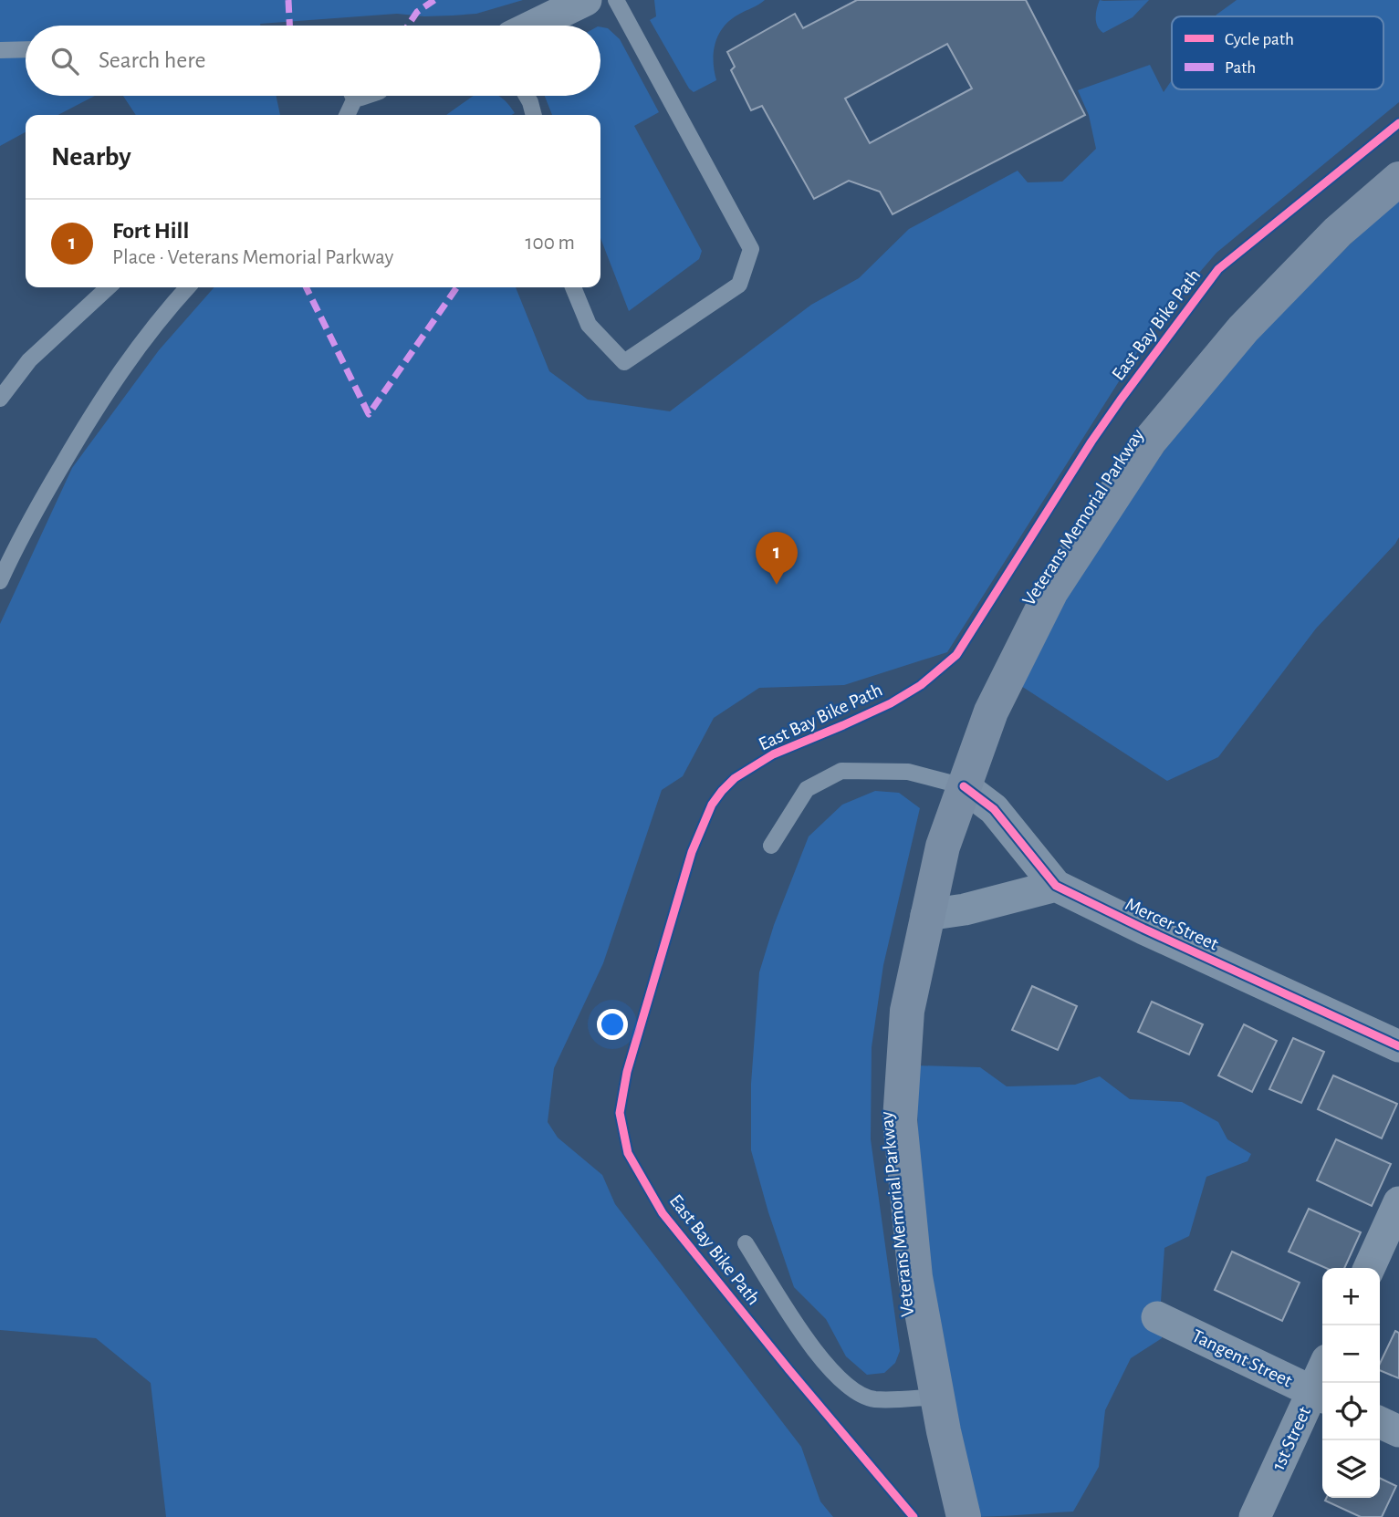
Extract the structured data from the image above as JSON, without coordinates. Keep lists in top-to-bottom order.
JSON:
{
  "streets": {
    "main road": ["Veterans Memorial Parkway"],
    "street": ["Mercer Street", "Tangent Street", "1st Street"],
    "cycle path": ["East Bay Bike Path"]
  },
  "crossings": [
    ["Veterans Memorial Parkway", "Mercer Street"],
    ["Tangent Street", "1st Street"]
  ],
  "legend": ["Cycle path", "Path"],
  "page": {
    "search": "Search here",
    "heading": "Nearby",
    "list": [
      {
        "mark": "1",
        "name": "Fort Hill",
        "note": "Place · Veterans Memorial Parkway",
        "value": "100 m"
      }
    ],
    "pins": "1",
    "map_buttons": ["+", "−"]
  }
}
